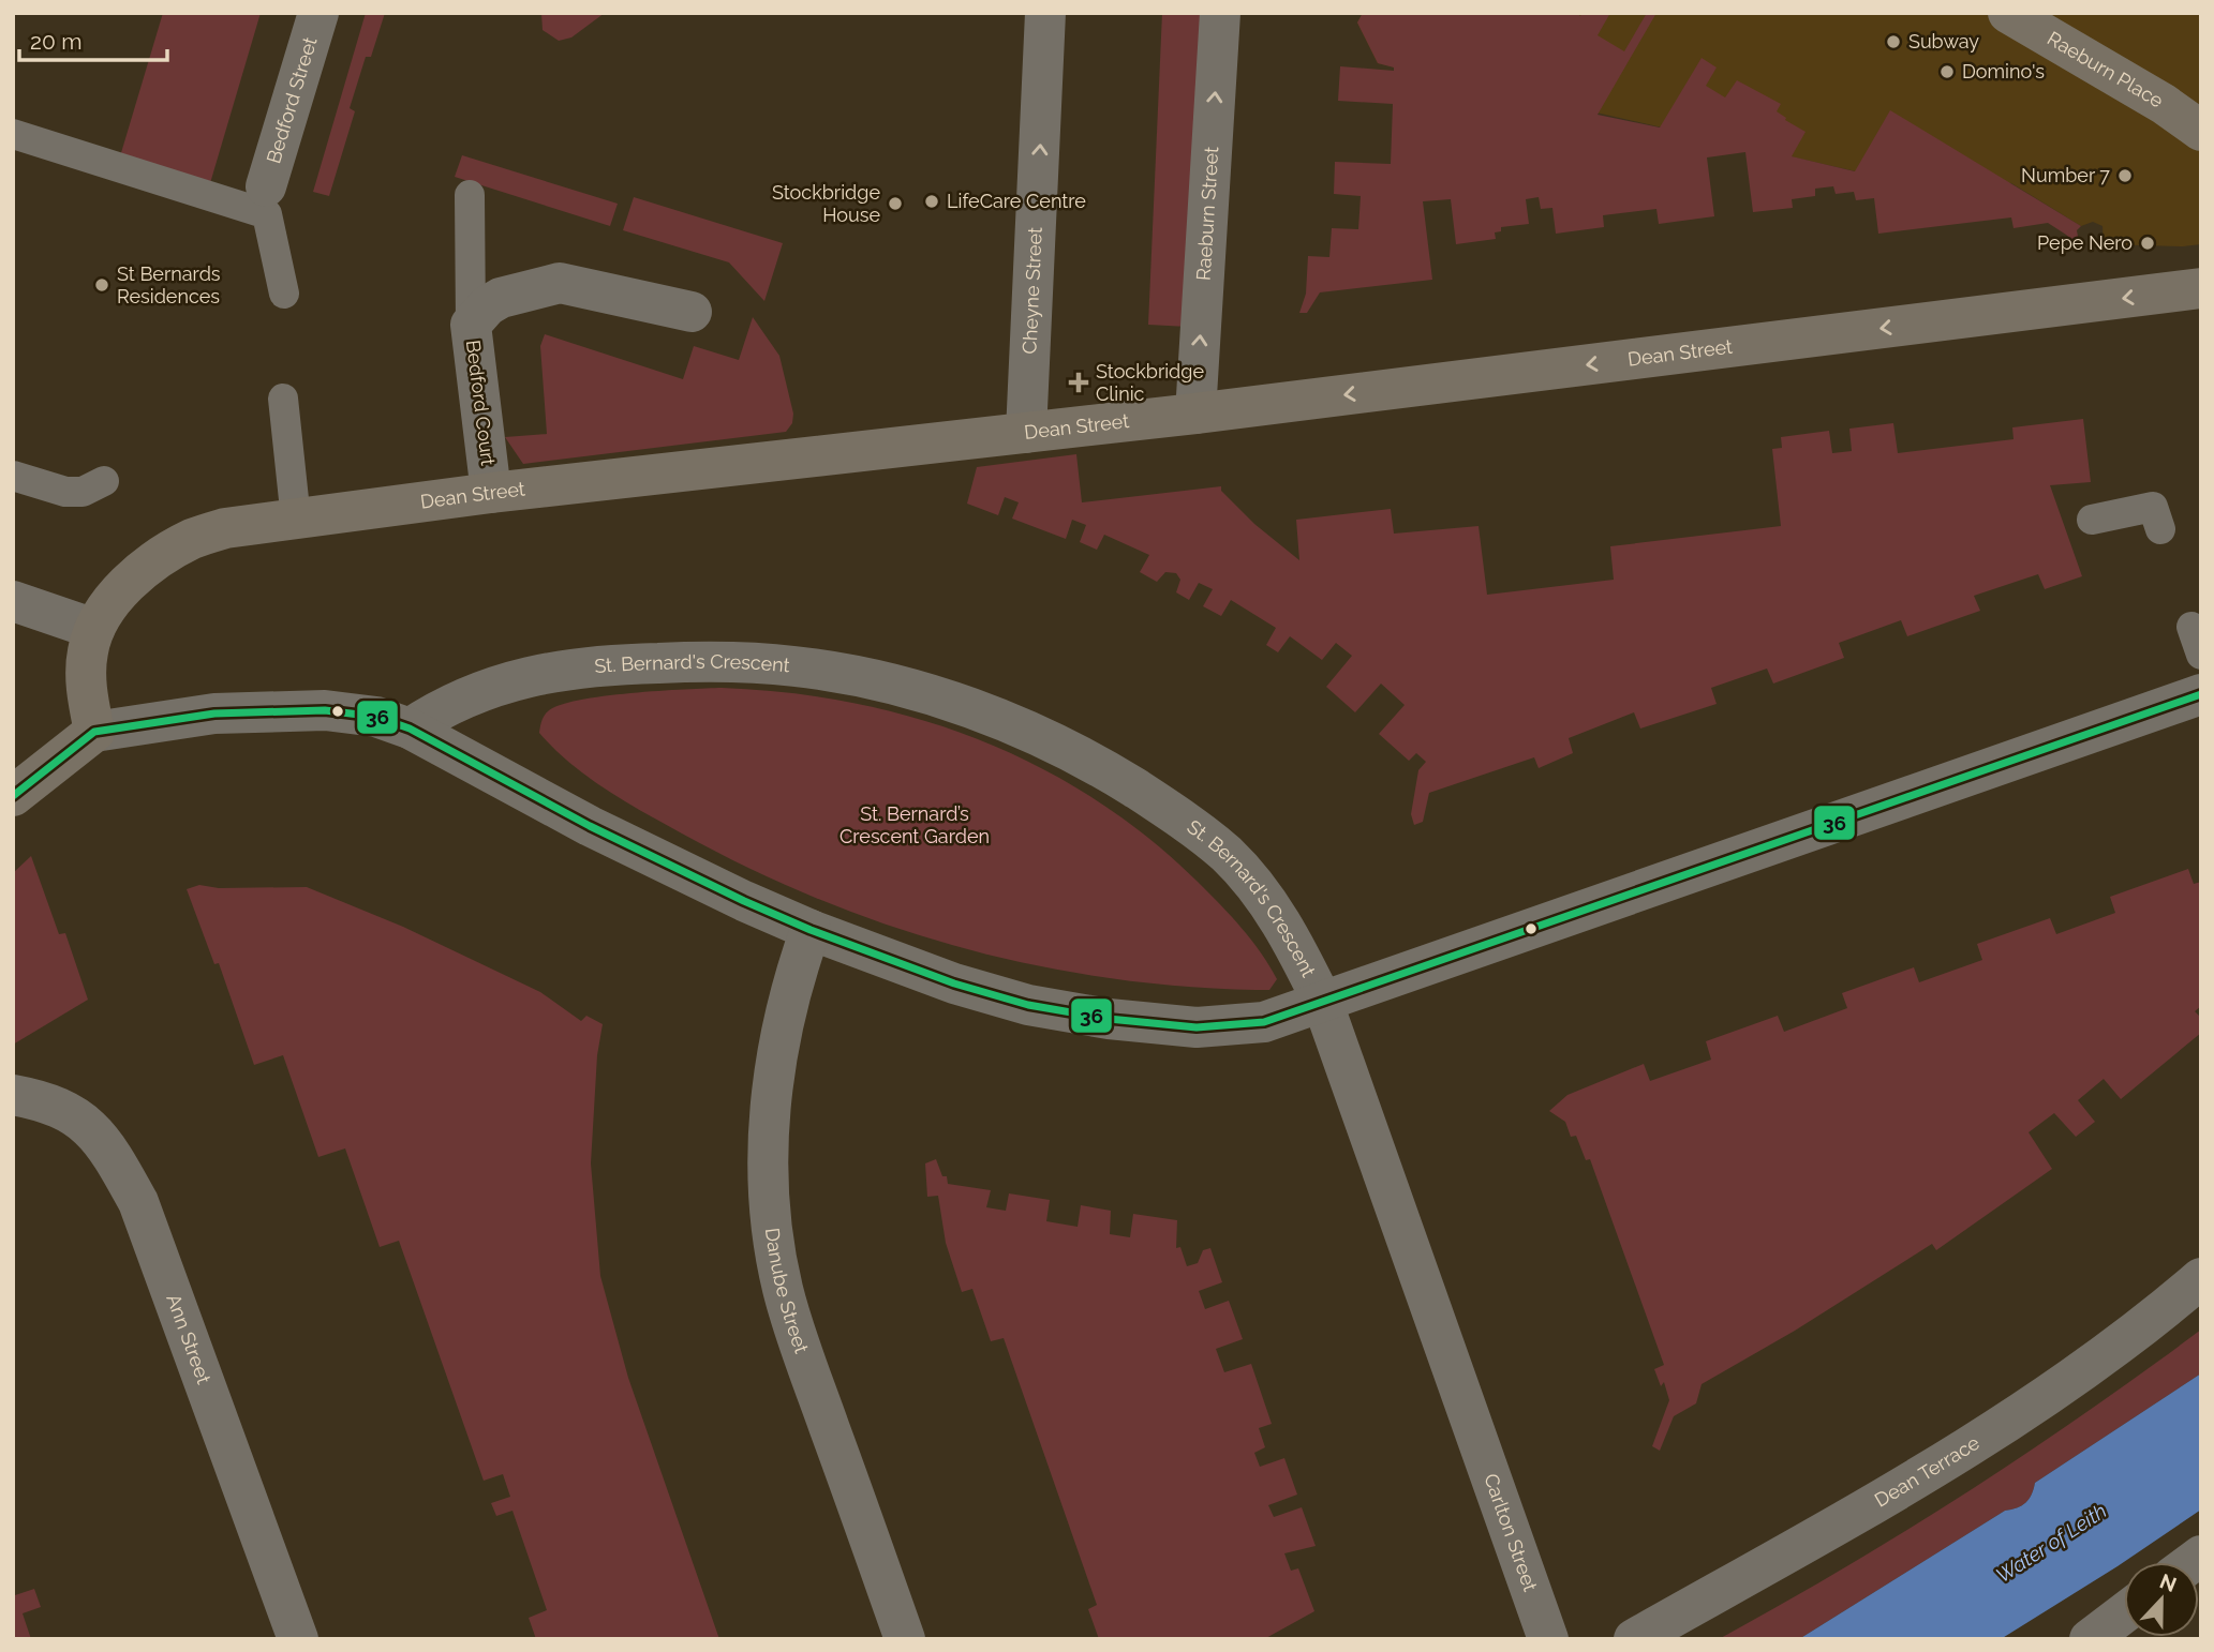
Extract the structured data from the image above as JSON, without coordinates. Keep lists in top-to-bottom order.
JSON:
{
  "streets": {
    "street": [
      "Raeburn Place",
      "Bedford Street",
      "Raeburn Street",
      "Cheyne Street",
      "Dean Street",
      "Bedford Court",
      "St. Bernard's Crescent",
      "Danube Street",
      "Ann Street",
      "Dean Terrace",
      "Carlton Street"
    ]
  },
  "crossings": [
    ["Raeburn Street", "Dean Street"],
    ["Cheyne Street", "Dean Street"],
    ["Dean Street", "Bedford Court"],
    ["Dean Street", "St. Bernard's Crescent"],
    ["St. Bernard's Crescent", "Danube Street"],
    ["St. Bernard's Crescent", "Carlton Street"]
  ],
  "one_way": ["Raeburn Street", "Cheyne Street", "Dean Street"],
  "water": ["Water of Leith"],
  "parks": ["St. Bernard’s Crescent Garden"],
  "places": {
    "other": [
      "Subway",
      "Domino's",
      "Number 7",
      "LifeCare Centre",
      "Stockbridge House",
      "Pepe Nero",
      "St Bernards Residences"
    ],
    "health": ["Stockbridge Clinic"]
  },
  "lines": ["transit line 36"],
  "scale_bar": "20 m",
  "north": "top"
}
